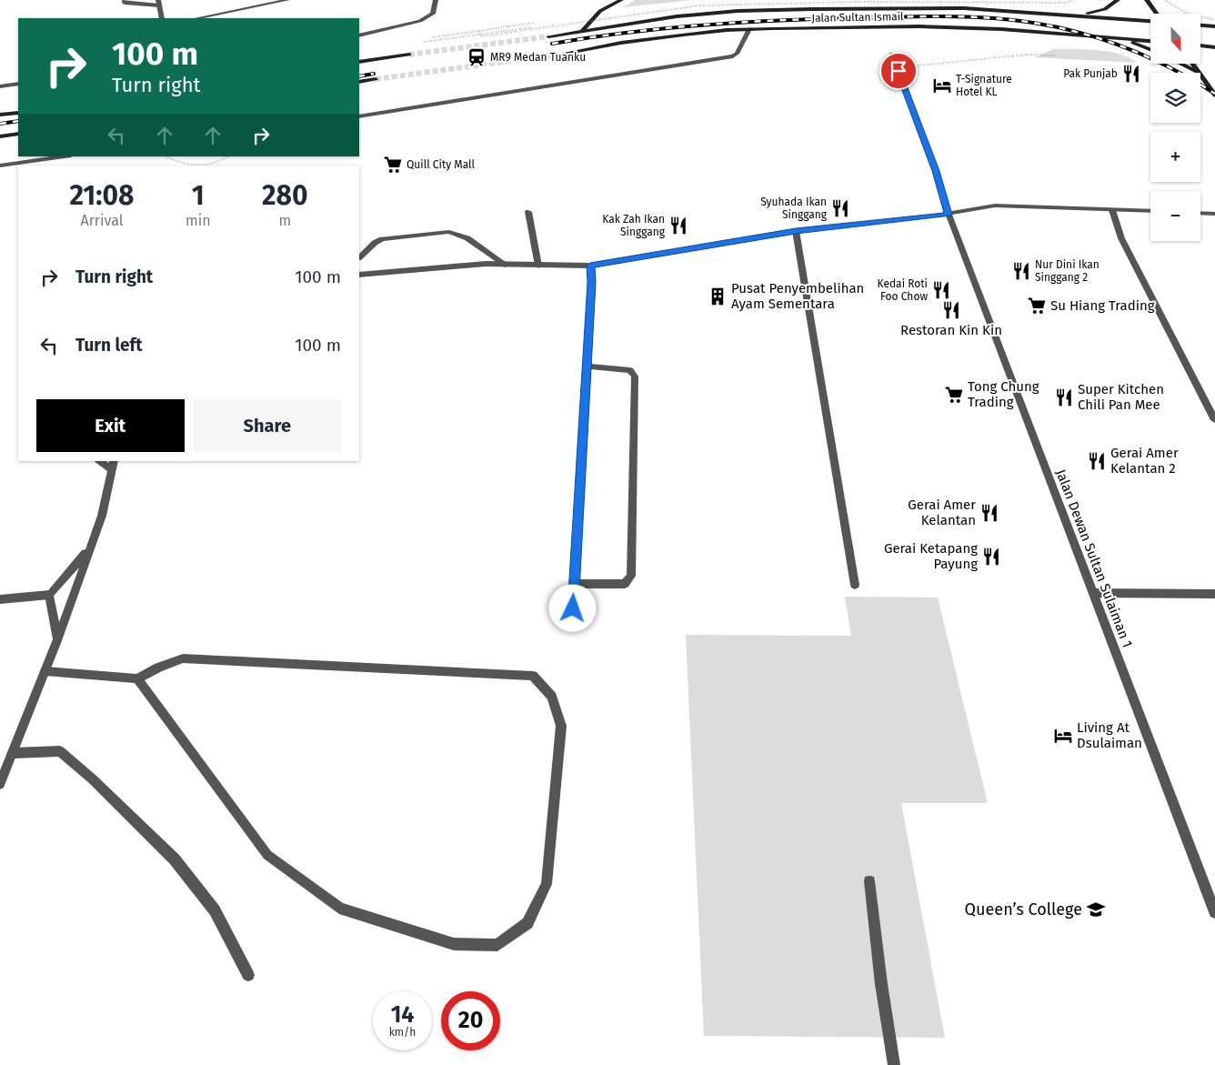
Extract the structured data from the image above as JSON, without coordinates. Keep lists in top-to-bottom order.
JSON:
{
  "streets": {
    "main road": ["Jalan Sultan Ismail"],
    "street": ["Jalan Dewan Sultan Sulaiman 1"]
  },
  "places": {
    "station": ["MR9 Medan Tuanku"],
    "restaurant": [
      "Pak Punjab",
      "Syuhada Ikan Singgang",
      "Kak Zah Ikan Singgang",
      "Nur Dini Ikan Singgang 2",
      "Kedai Roti Foo Chow",
      "Restoran Kin Kin",
      "Super Kitchen Chili Pan Mee",
      "Gerai Amer Kelantan 2",
      "Gerai Amer Kelantan",
      "Gerai Ketapang Payung"
    ],
    "hotel": ["T-Signature Hotel KL", "Living At Dsulaiman"],
    "supermarket": ["Quill City Mall", "Su Hiang Trading", "Tong Chung Trading"],
    "building": ["Pusat Penyembelihan Ayam Sementara"],
    "school or university": ["Queen’s College"]
  },
  "north": "bottom",
  "page": {
    "map_buttons": ["+", "−"],
    "turn": ["100 m", "Turn right"],
    "eta": [
      "21:08",
      "Arrival",
      "1",
      "min",
      "280",
      "m"
    ],
    "list": [
      {
        "name": "Turn right",
        "value": "100 m"
      },
      {
        "name": "Turn left",
        "value": "100 m"
      }
    ],
    "buttons": ["Exit", "Share"],
    "speed": "14 km/h",
    "limit": "20"
  }
}
